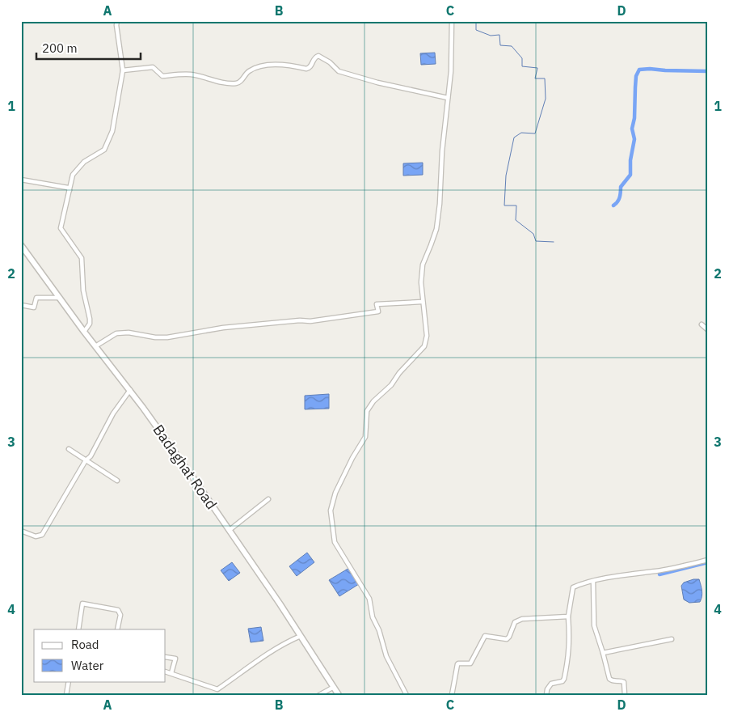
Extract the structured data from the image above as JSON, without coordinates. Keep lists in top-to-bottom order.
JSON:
{
  "streets": {
    "main road": ["Badaghat Road"]
  },
  "legend": ["Road", "Water"],
  "scale_bar": "200 m",
  "grid": {
    "columns": [
      "A",
      "B",
      "C",
      "D"
    ],
    "rows": [
      "1",
      "2",
      "3",
      "4"
    ]
  }
}
